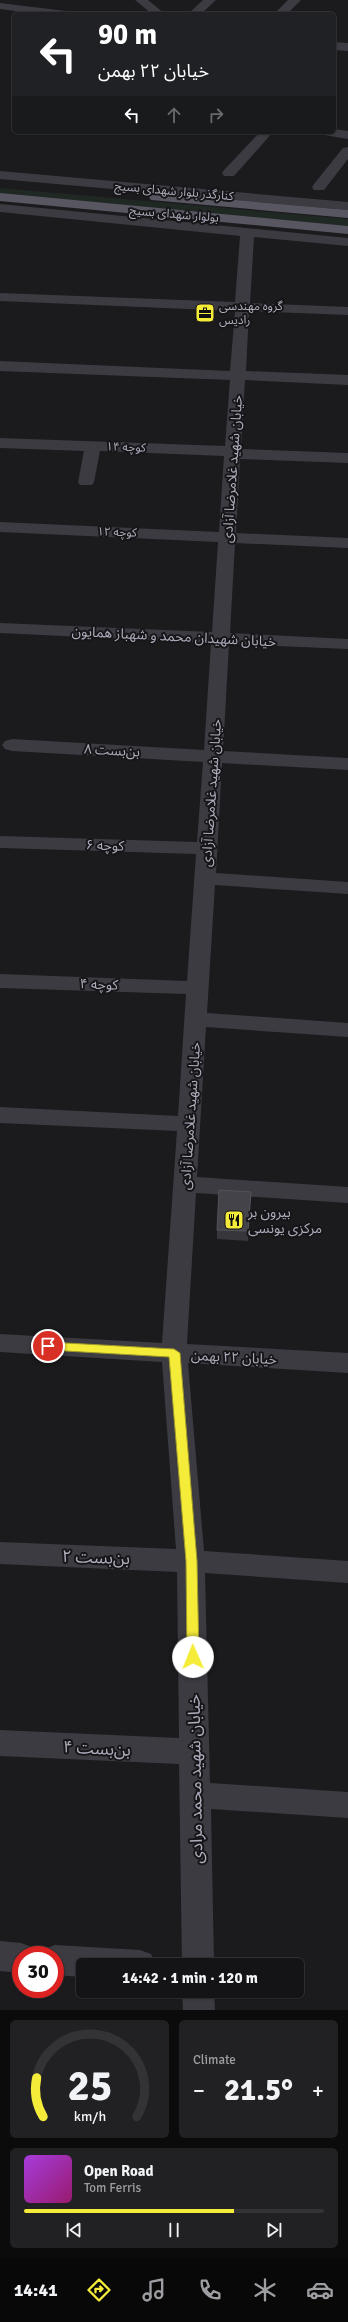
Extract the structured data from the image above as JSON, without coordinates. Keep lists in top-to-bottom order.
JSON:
{
  "streets": {
    "main road": ["بولوار شهدای بسیج"],
    "street": [
      "کنارگذر بلوار شهدای بسیج",
      "کوچه ۱۴",
      "خیابان شهید غلامرضا آزادی",
      "کوچه ۱۲",
      "خیابان شهیدان محمد و شهباز همایون",
      "بن‌بست ۸",
      "کوچه ۶",
      "کوچه ۴",
      "خیابان ۲۲ بهمن",
      "بن‌بست ۲",
      "بن‌بست ۴",
      "خیابان شهید محمد مرادی"
    ]
  },
  "crossings": [
    ["کوچه ۱۴", "خیابان شهید غلامرضا آزادی"],
    ["خیابان شهید غلامرضا آزادی", "کوچه ۱۲"],
    ["خیابان شهید غلامرضا آزادی", "خیابان شهیدان محمد و شهباز همایون"],
    ["خیابان شهید غلامرضا آزادی", "بن‌بست ۸"],
    ["خیابان شهید غلامرضا آزادی", "کوچه ۶"],
    ["خیابان شهید غلامرضا آزادی", "کوچه ۴"],
    ["خیابان شهید غلامرضا آزادی", "خیابان ۲۲ بهمن"],
    ["خیابان شهید غلامرضا آزادی", "خیابان شهید محمد مرادی"],
    ["خیابان ۲۲ بهمن", "خیابان شهید محمد مرادی"],
    ["بن‌بست ۲", "خیابان شهید محمد مرادی"],
    ["بن‌بست ۴", "خیابان شهید محمد مرادی"]
  ],
  "places": {
    "office": ["گروه مهندسی رادیس"],
    "restaurant": ["بیرون بر مرکزی یونسی"]
  },
  "page": {
    "turn": ["90 m", "خیابان ۲۲ بهمن"],
    "limit": "30",
    "trip": "14:42 · 1 min · 120 m",
    "tile": "Climate",
    "heat": ["−", "21.5°", "+"],
    "song": ["Open Road", "Tom Ferris"],
    "tabs": "14:41",
    "gauge": ["25", "km/h"]
  }
}
